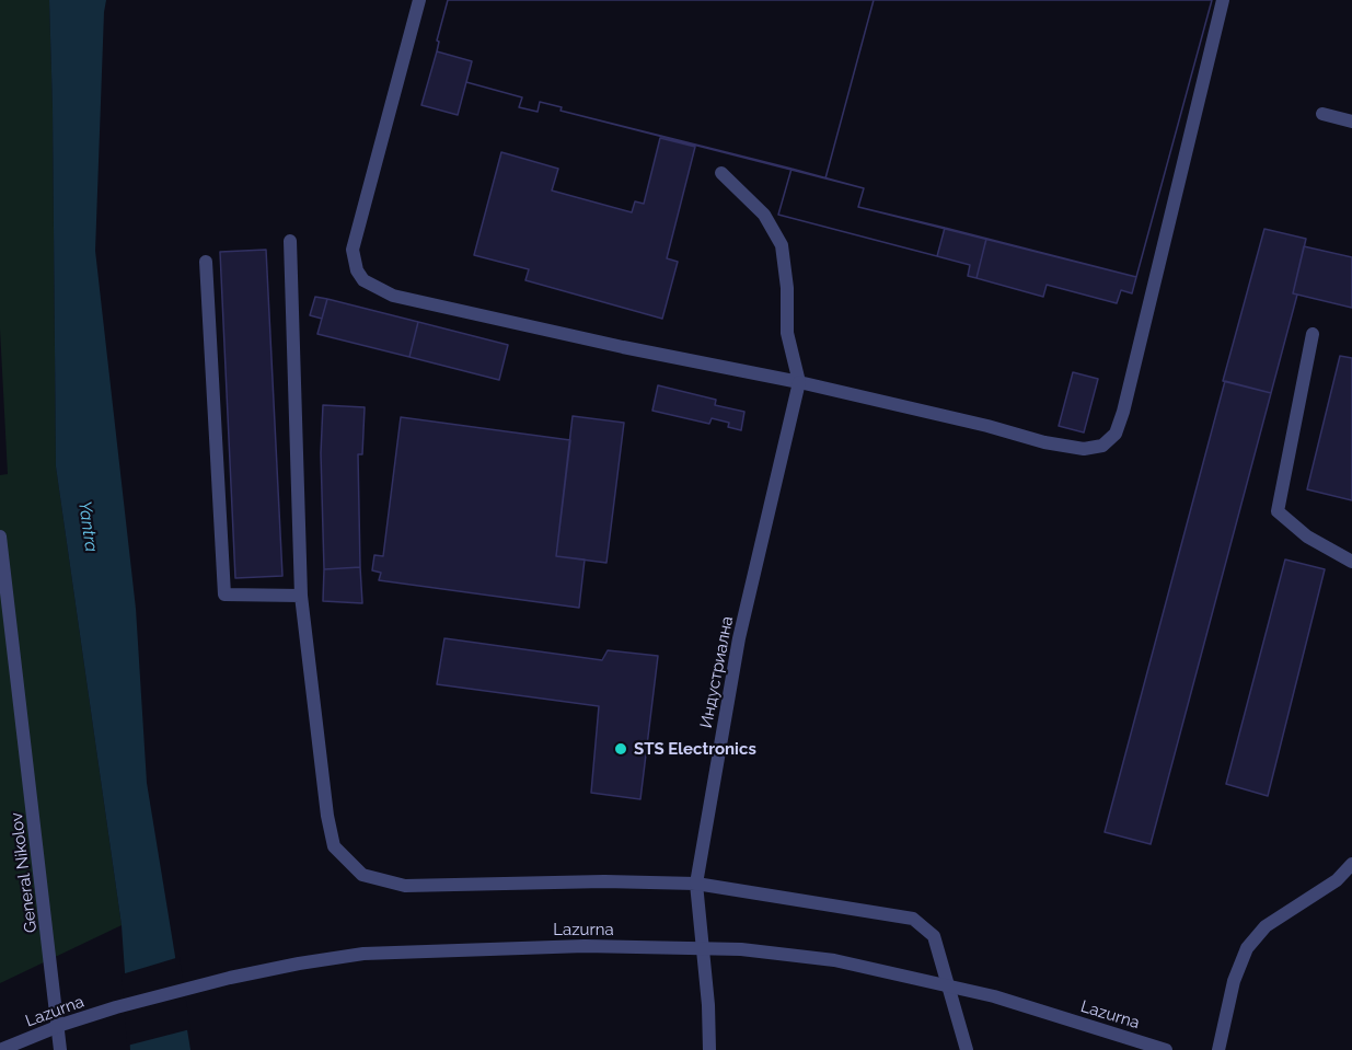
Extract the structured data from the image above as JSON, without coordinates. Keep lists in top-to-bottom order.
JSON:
{
  "streets": {
    "street": ["Индустриална", "General Nikolov", "Lazurna"]
  },
  "water": ["Yantra"],
  "places": ["STS Electronics"]
}
